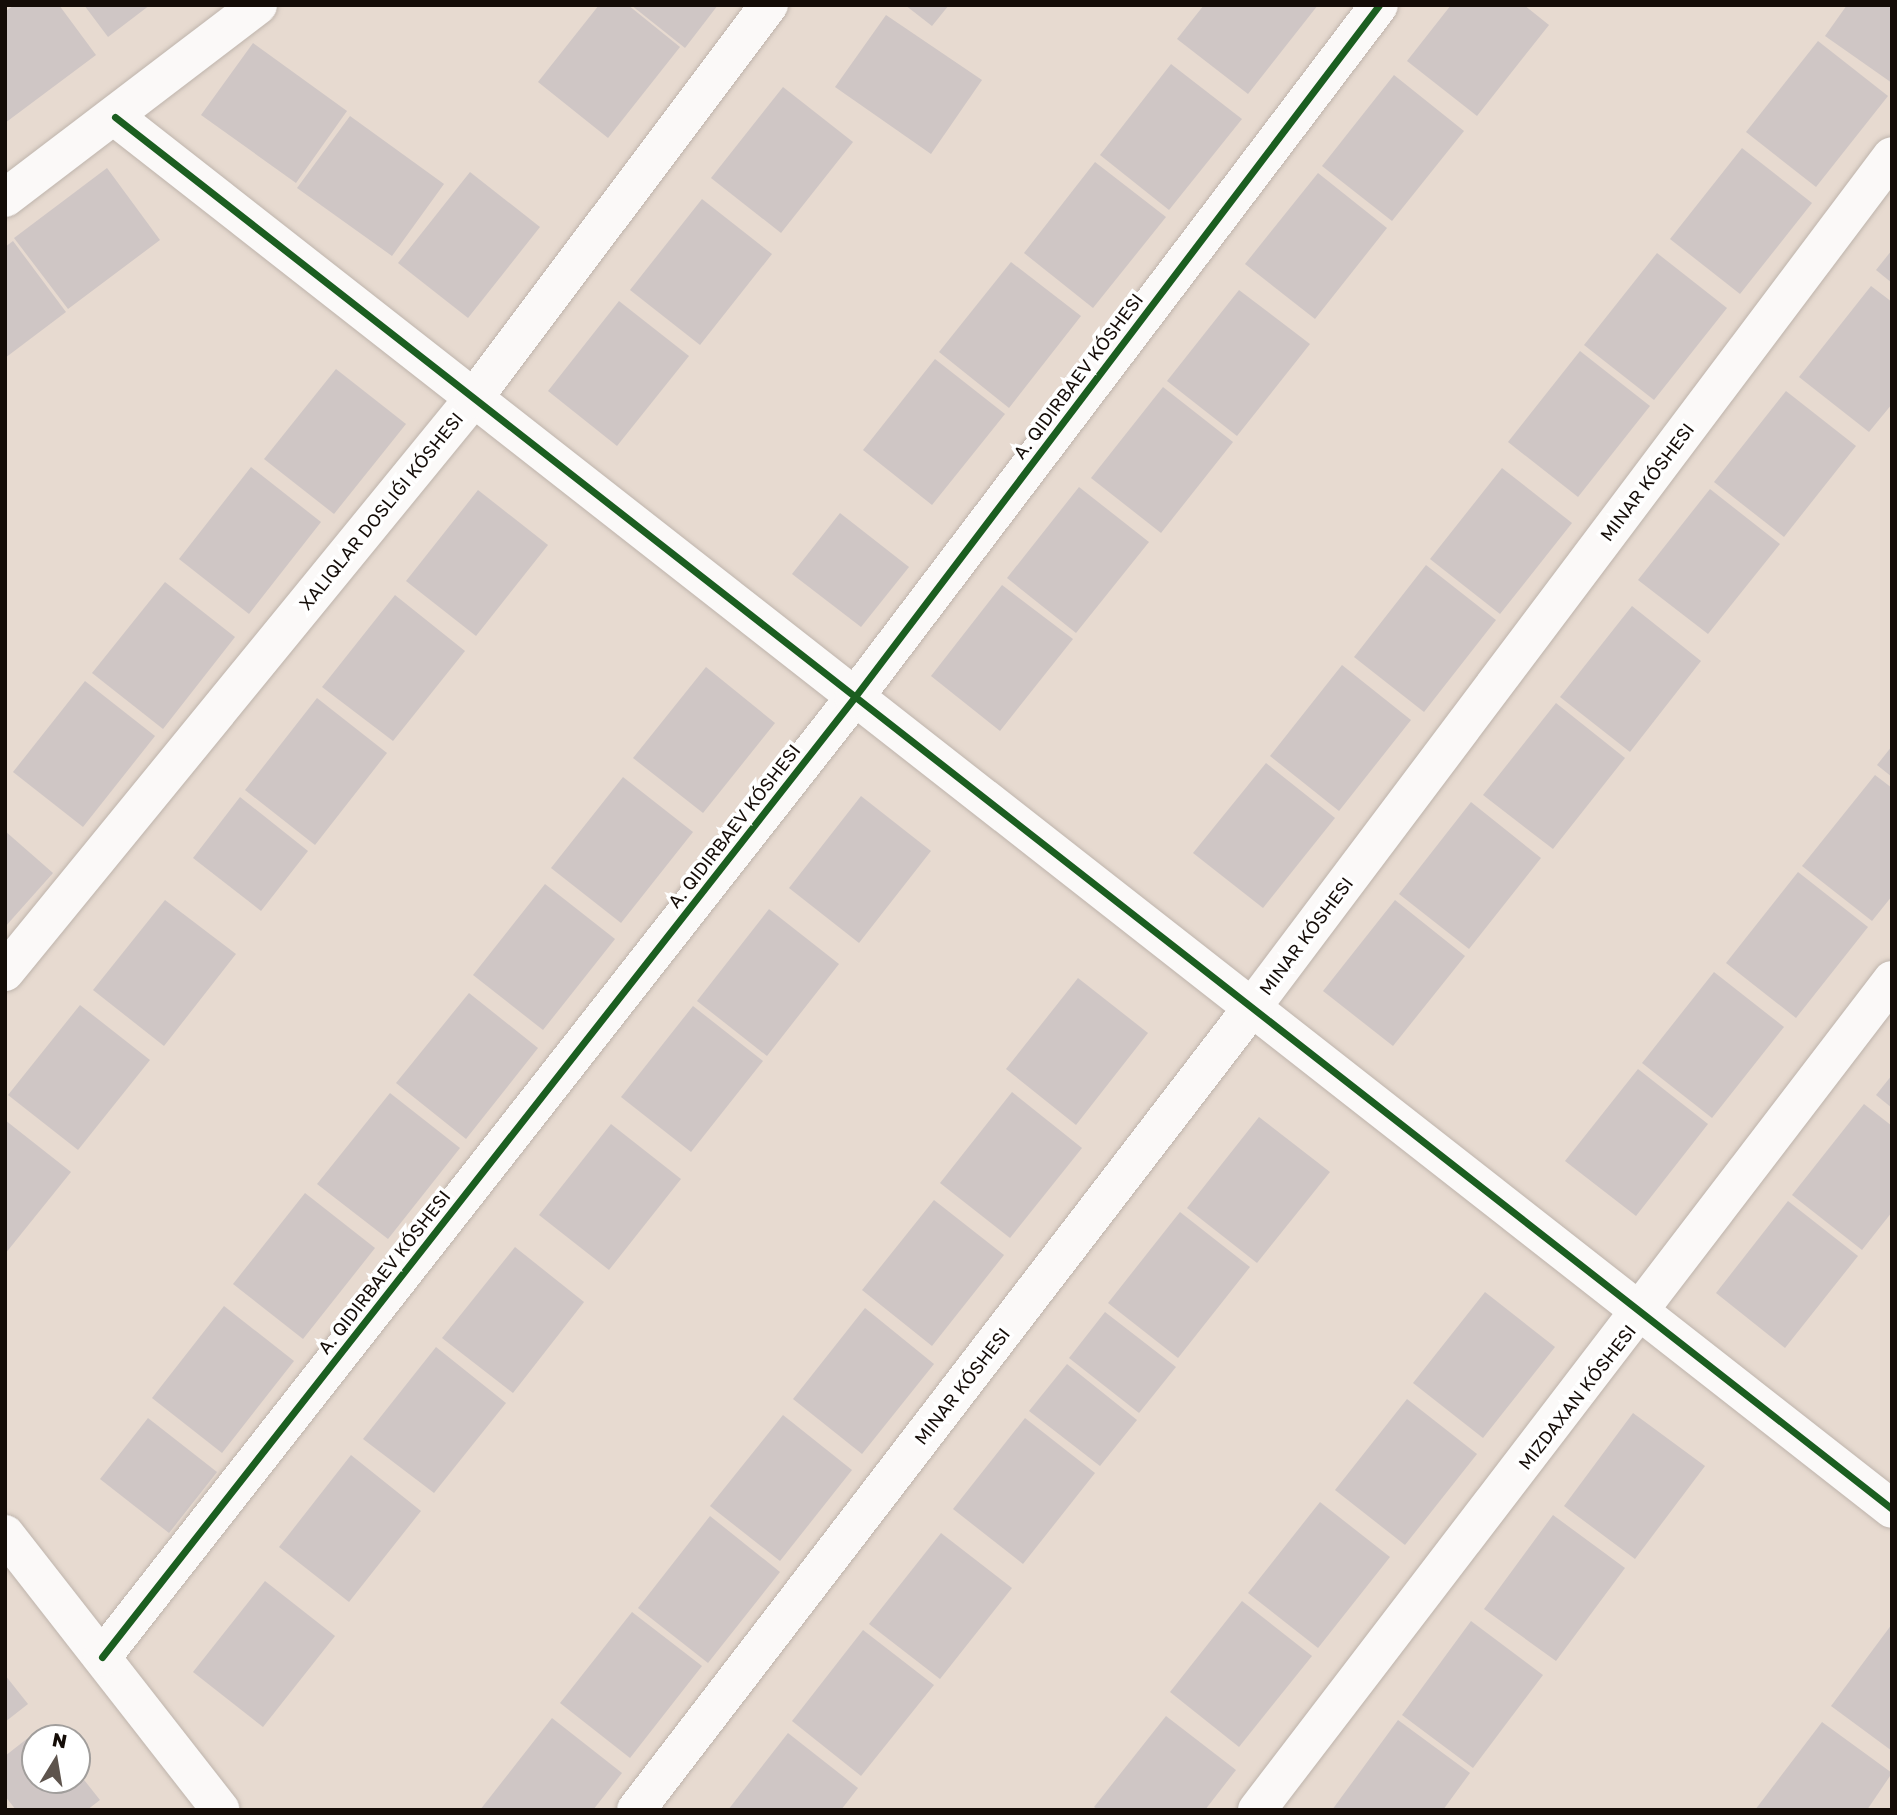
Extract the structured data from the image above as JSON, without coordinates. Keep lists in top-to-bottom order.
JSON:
{
  "streets": {
    "street": ["MINAR KÓSHESI", "MIZDAXAN KÓSHESI"],
    "cycle path": ["A. QIDIRBAEV KÓSHESI"]
  },
  "north": "top"
}
